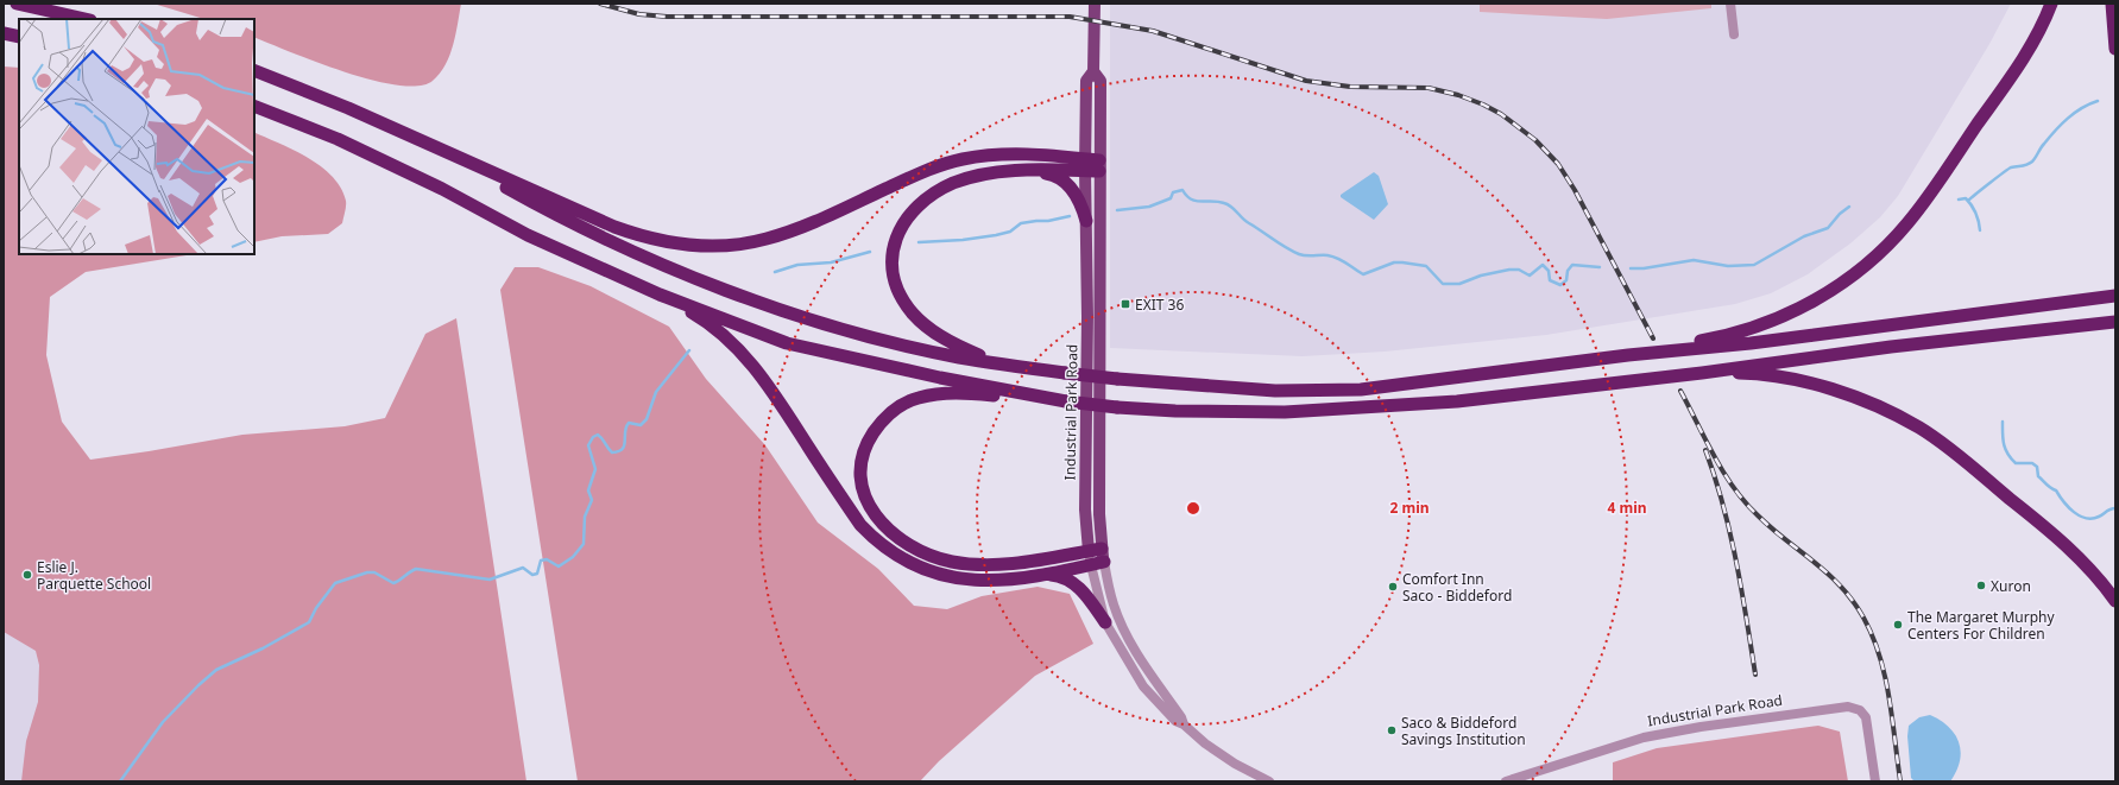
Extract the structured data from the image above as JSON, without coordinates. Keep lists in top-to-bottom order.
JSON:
{
  "streets": {
    "main road": ["Industrial Park Road"]
  },
  "places": {
    "transit": ["EXIT 36"],
    "other": [
      "Eslie J. Parquette School",
      "Xuron",
      "Comfort Inn Saco - Biddeford",
      "The Margaret Murphy Centers For Children",
      "Saco & Biddeford Savings Institution"
    ]
  },
  "rings": ["2 min", "4 min"]
}
